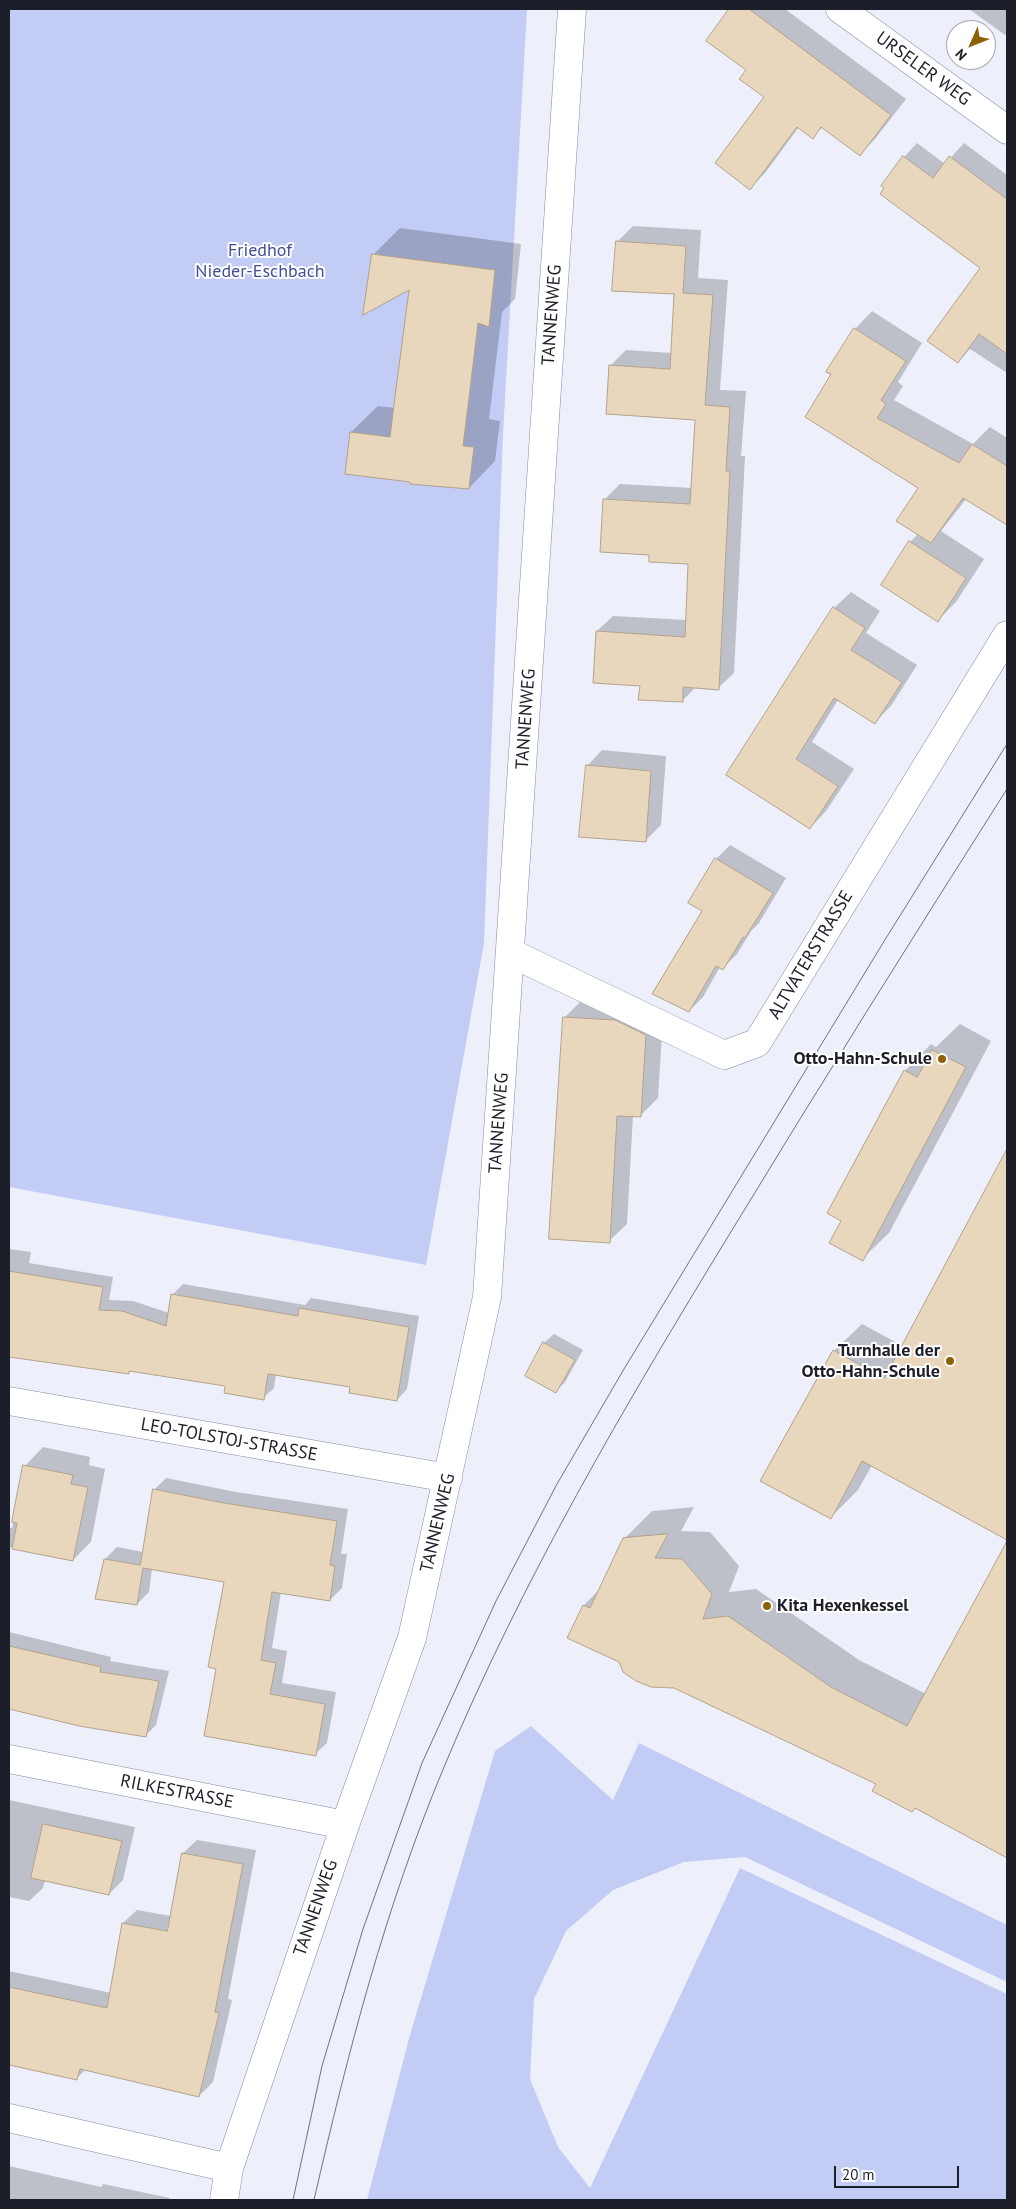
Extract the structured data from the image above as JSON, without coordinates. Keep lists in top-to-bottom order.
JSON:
{
  "streets": {
    "street": [
      "URSELER WEG",
      "TANNENWEG",
      "ALTVATERSTRASSE",
      "LEO-TOLSTOJ-STRASSE",
      "RILKESTRASSE"
    ]
  },
  "crossings": [
    ["TANNENWEG", "ALTVATERSTRASSE"],
    ["TANNENWEG", "LEO-TOLSTOJ-STRASSE"],
    ["TANNENWEG", "RILKESTRASSE"]
  ],
  "parks": ["Friedhof Nieder-Eschbach"],
  "places": ["Otto-Hahn-Schule", "Turnhalle der Otto-Hahn-Schule", "Kita Hexenkessel"],
  "scale_bar": "20 m",
  "north": "bottom left"
}
